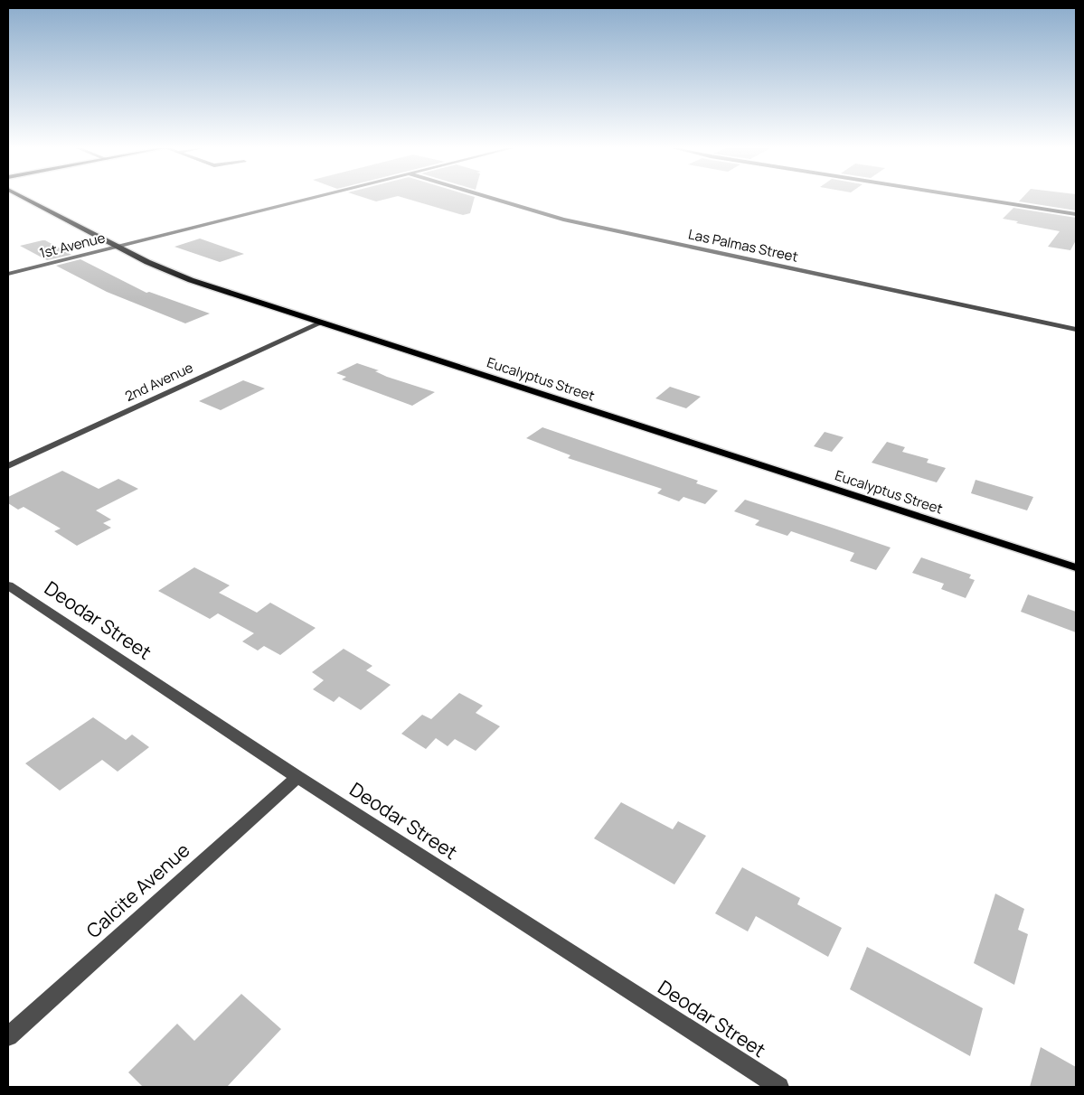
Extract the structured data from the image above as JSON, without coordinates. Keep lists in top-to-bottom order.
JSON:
{
  "streets": {
    "main road": ["Eucalyptus Street"],
    "street": [
      "1st Avenue",
      "Las Palmas Street",
      "2nd Avenue",
      "Deodar Street",
      "Calcite Avenue"
    ]
  },
  "crossings": [
    ["1st Avenue", "Eucalyptus Street"],
    ["Eucalyptus Street", "2nd Avenue"],
    ["Deodar Street", "Calcite Avenue"]
  ]
}
